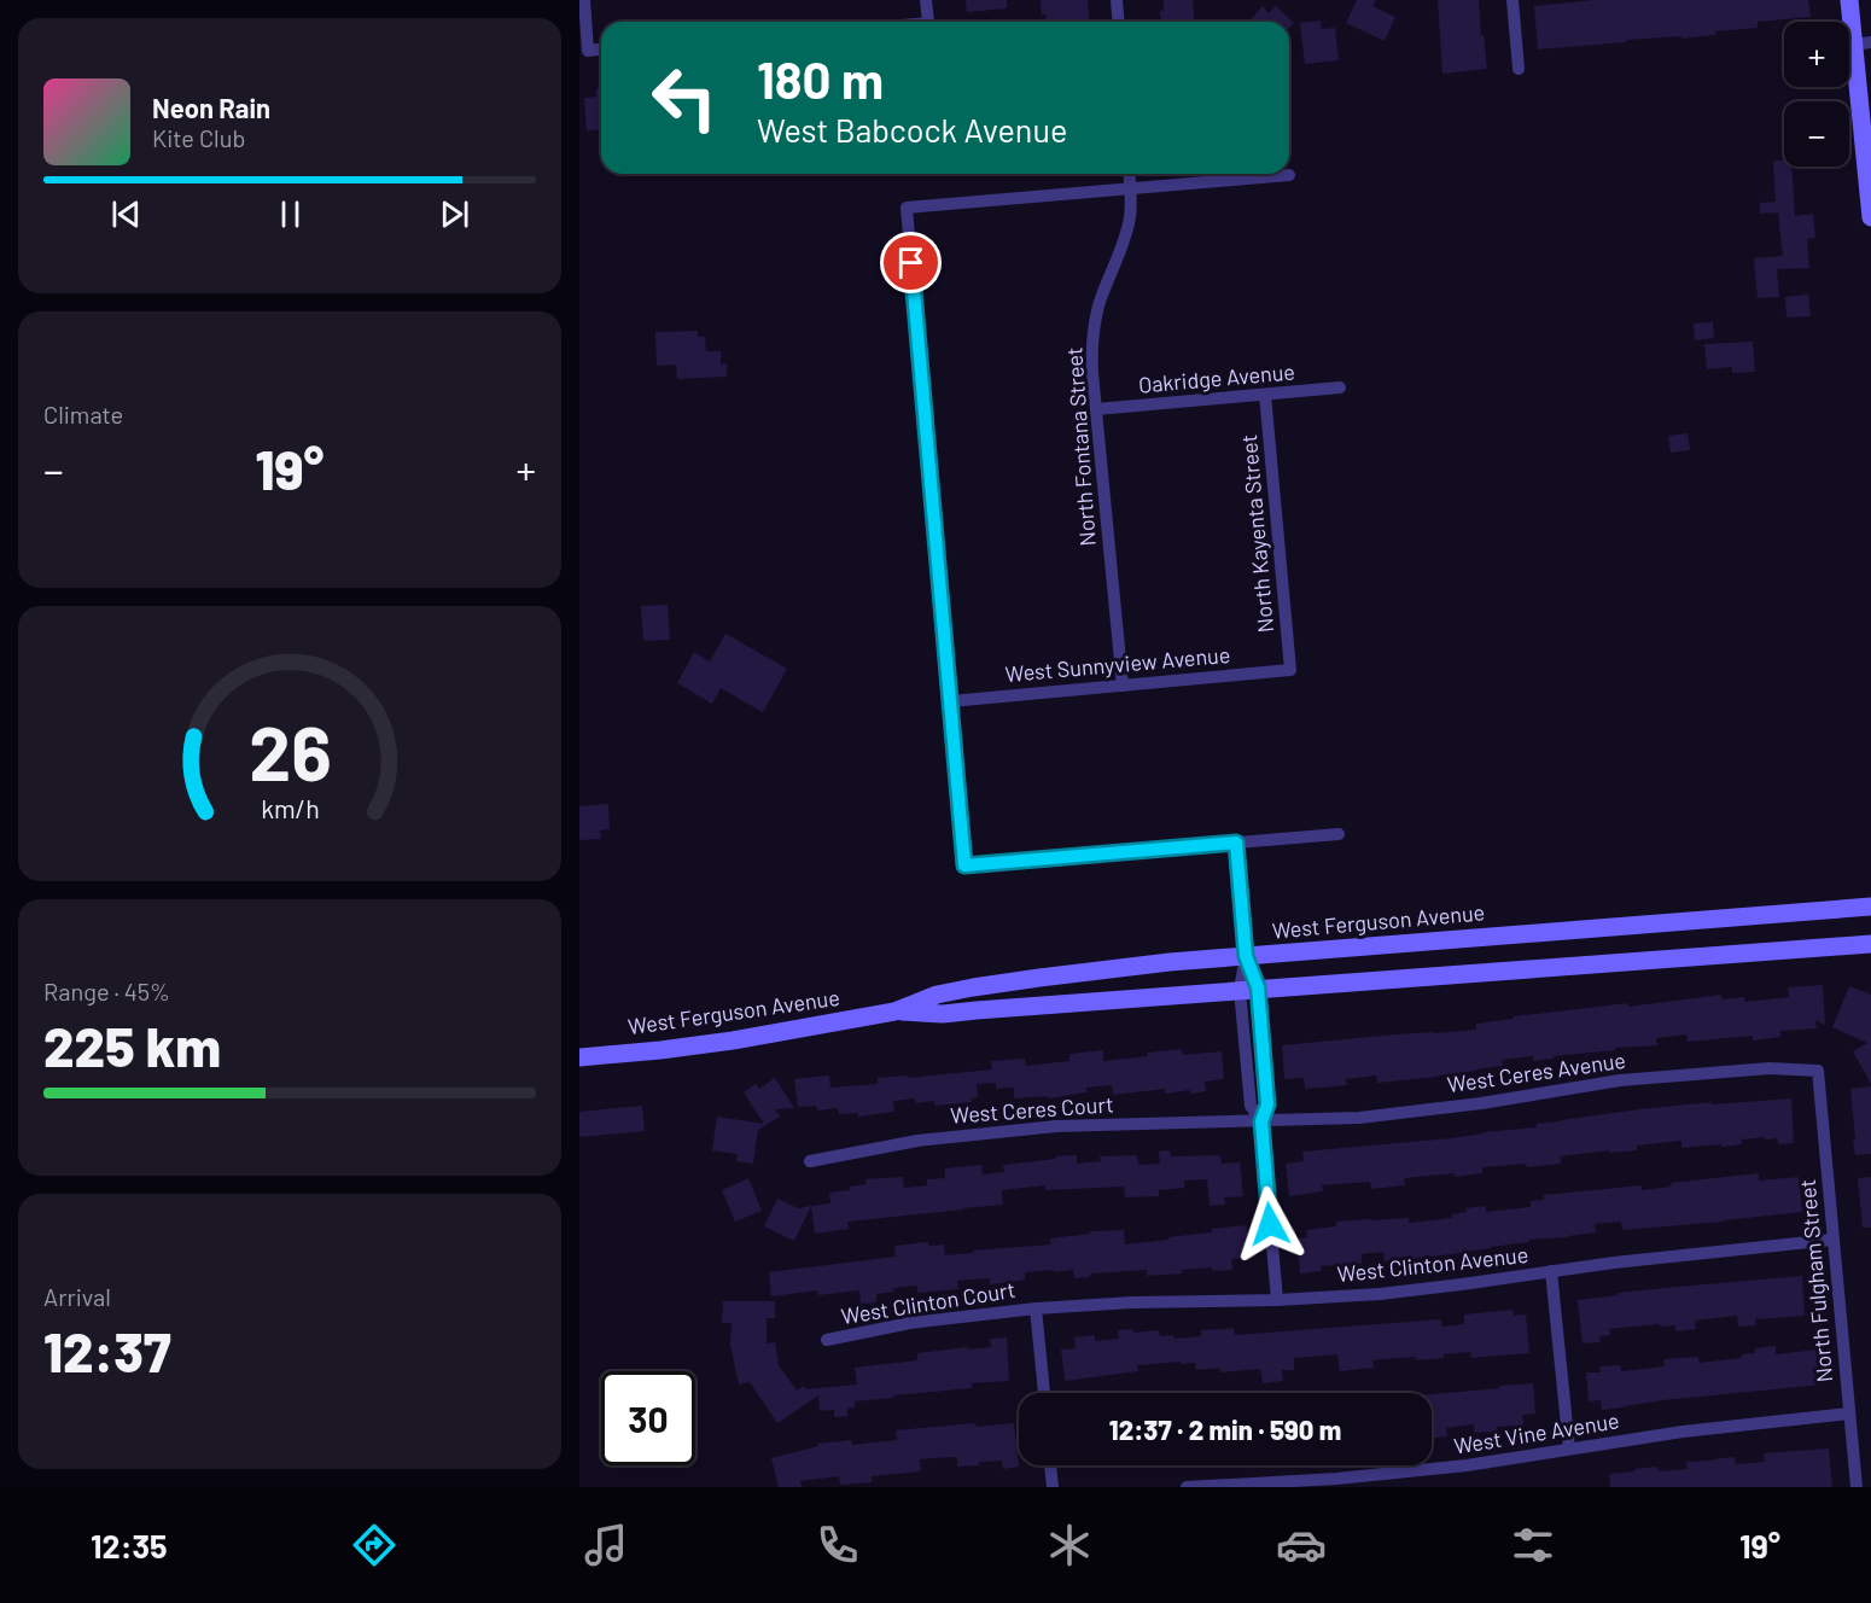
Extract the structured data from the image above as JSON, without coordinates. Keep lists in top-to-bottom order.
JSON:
{
  "streets": {
    "street": [
      "Oakridge Avenue",
      "North Fontana Street",
      "North Kayenta Street",
      "West Sunnyview Avenue",
      "West Ferguson Avenue",
      "West Ceres Avenue",
      "West Ceres Court",
      "West Clinton Avenue",
      "North Fulgham Street",
      "West Clinton Court",
      "West Vine Avenue"
    ]
  },
  "crossings": [
    ["Oakridge Avenue", "North Fontana Street"],
    ["Oakridge Avenue", "North Kayenta Street"],
    ["North Fontana Street", "West Sunnyview Avenue"],
    ["North Kayenta Street", "West Sunnyview Avenue"],
    ["West Ceres Avenue", "West Ceres Court"],
    ["West Ceres Avenue", "North Fulgham Street"],
    ["West Clinton Avenue", "North Fulgham Street"],
    ["West Clinton Avenue", "West Clinton Court"],
    ["North Fulgham Street", "West Vine Avenue"]
  ],
  "page": {
    "map_buttons": ["+", "−"],
    "turn": ["180 m", "West Babcock Avenue"],
    "song": ["Neon Rain", "Kite Club"],
    "tile": [
      "Climate",
      ["Range · 45%", "225 km"],
      ["Arrival", "12:37"]
    ],
    "heat": ["−", "19°", "+"],
    "limit": "30",
    "trip": "12:37 · 2 min · 590 m",
    "tabs": ["12:35", "19°"],
    "gauge": ["26", "km/h"]
  }
}
